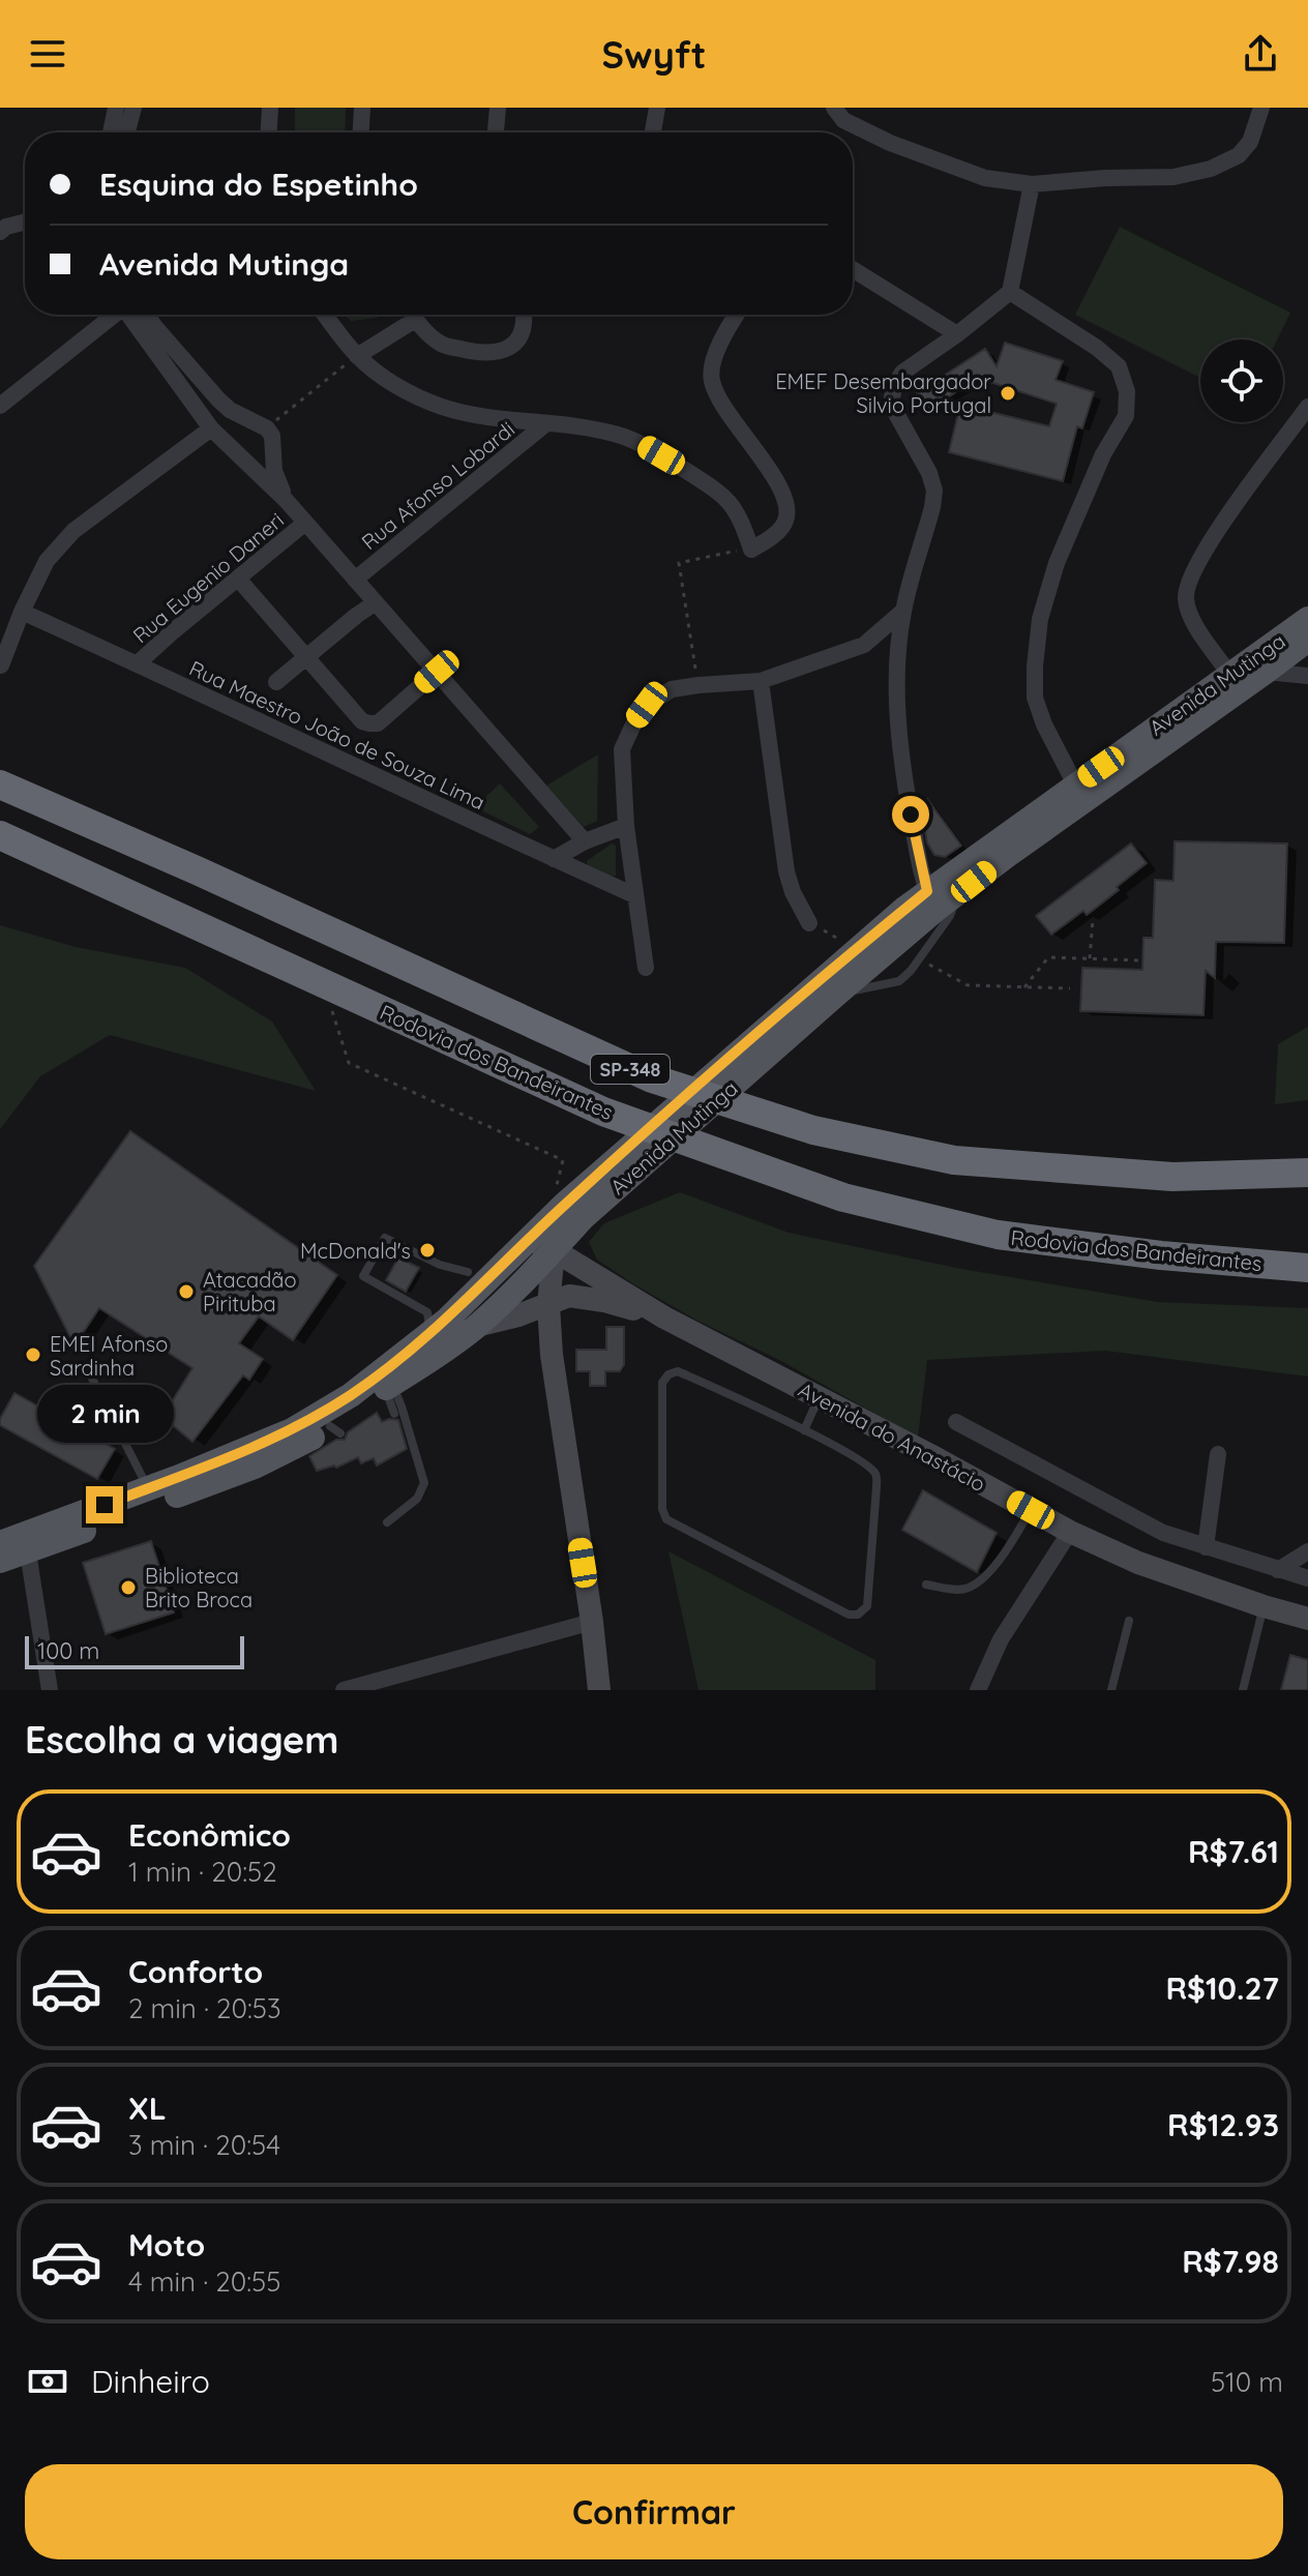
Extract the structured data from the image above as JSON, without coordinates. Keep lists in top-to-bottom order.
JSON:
{
  "streets": {
    "highway": ["Rodovia dos Bandeirantes", "SP-348"],
    "main road": ["Avenida Mutinga", "Avenida do Anastácio"],
    "street": ["Rua Afonso Lobardi", "Rua Eugenio Daneri", "Rua Maestro João de Souza Lima"]
  },
  "crossings": [
    ["Rua Eugenio Daneri", "Rua Maestro João de Souza Lima"],
    ["Avenida Mutinga", "Avenida do Anastácio"]
  ],
  "places": [
    "EMEF Desembargador Silvio Portugal",
    "McDonald's",
    "Atacadão Pirituba",
    "EMEI Afonso Sardinha",
    "Biblioteca Brito Broca"
  ],
  "scale_bar": "100 m",
  "page": {
    "header": "Swyft",
    "banner": ["Esquina do Espetinho", "Avenida Mutinga"],
    "bubble": "2 min",
    "scale": "100 m",
    "heading": "Escolha a viagem",
    "list": [
      {
        "name": "Econômico",
        "note": "1 min · 20:52",
        "value": "R$7.61"
      },
      {
        "name": "Conforto",
        "note": "2 min · 20:53",
        "value": "R$10.27"
      },
      {
        "name": "XL",
        "note": "3 min · 20:54",
        "value": "R$12.93"
      },
      {
        "name": "Moto",
        "note": "4 min · 20:55",
        "value": "R$7.98"
      }
    ],
    "pay": ["Dinheiro", "510 m"],
    "buttons": "Confirmar"
  }
}
